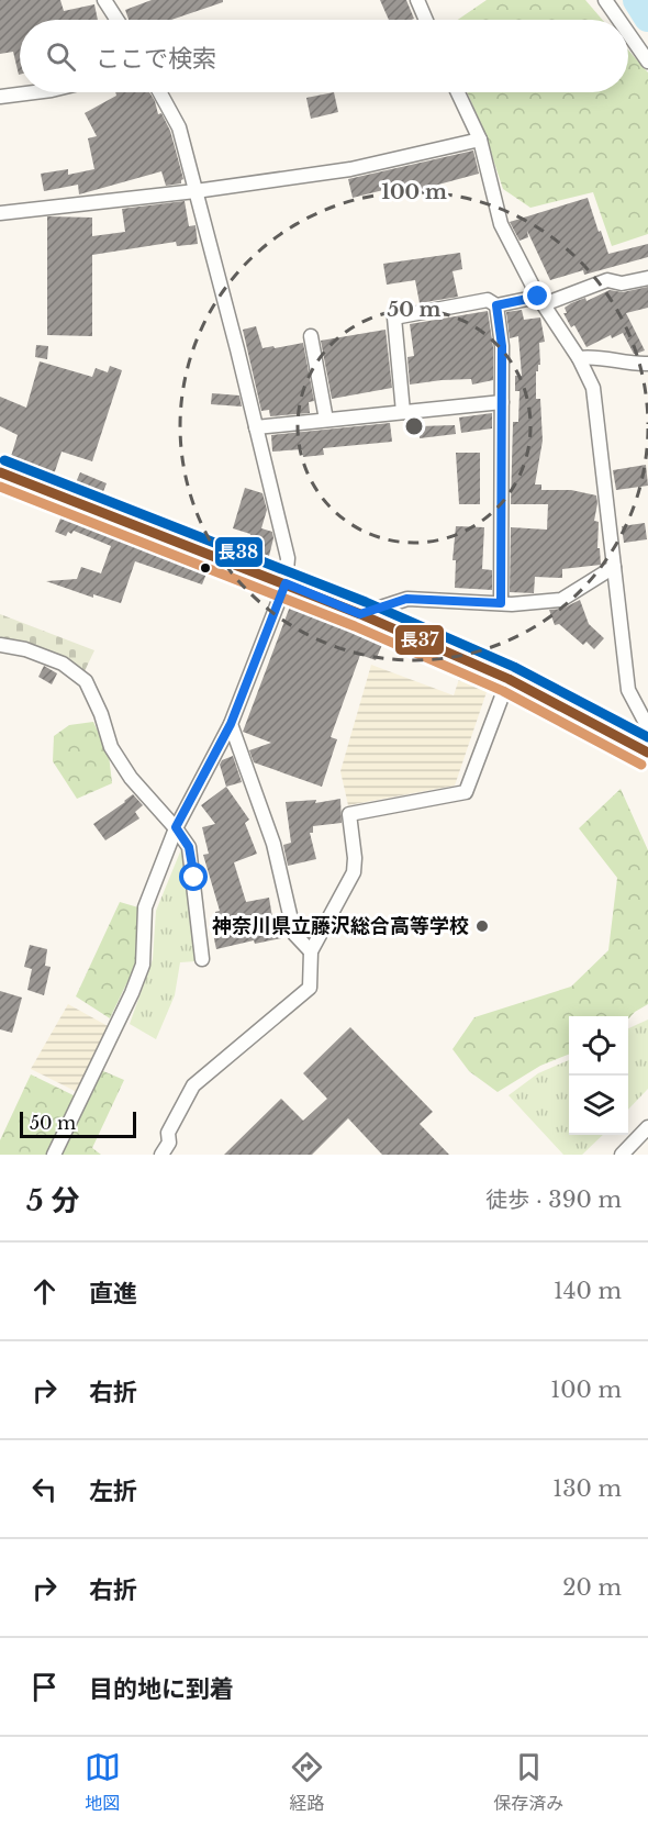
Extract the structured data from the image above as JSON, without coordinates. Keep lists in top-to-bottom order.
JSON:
{
  "places": ["神奈川県立藤沢総合高等学校"],
  "lines": ["transit line 長38", "transit line 長37"],
  "scale_bar": "50 m",
  "page": {
    "search": "ここで検索",
    "scale": "50 m",
    "heading": ["5 分", "徒歩 · 390 m"],
    "list": [
      ["直進", "140 m"],
      ["右折", "100 m"],
      ["左折", "130 m"],
      ["右折", "20 m"],
      "目的地に到着"
    ],
    "nav": ["地図", "経路", "保存済み"]
  },
  "rings": ["100 m", "50 m"]
}
